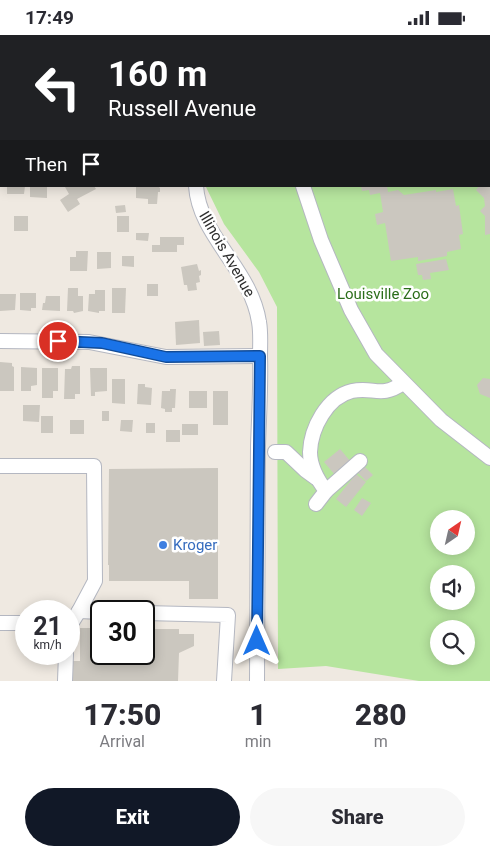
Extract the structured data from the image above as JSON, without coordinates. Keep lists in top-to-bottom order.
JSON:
{
  "streets": {
    "street": ["Illinois Avenue"]
  },
  "parks": ["Louisville Zoo"],
  "places": ["Kroger"],
  "north": "top right",
  "page": {
    "status": "17:49",
    "turn": ["160 m", "Russell Avenue"],
    "then": "Then",
    "speed": "21 km/h",
    "limit": "30",
    "eta": [
      "17:50",
      "Arrival",
      "1",
      "min",
      "280",
      "m"
    ],
    "buttons": ["Exit", "Share"]
  }
}
